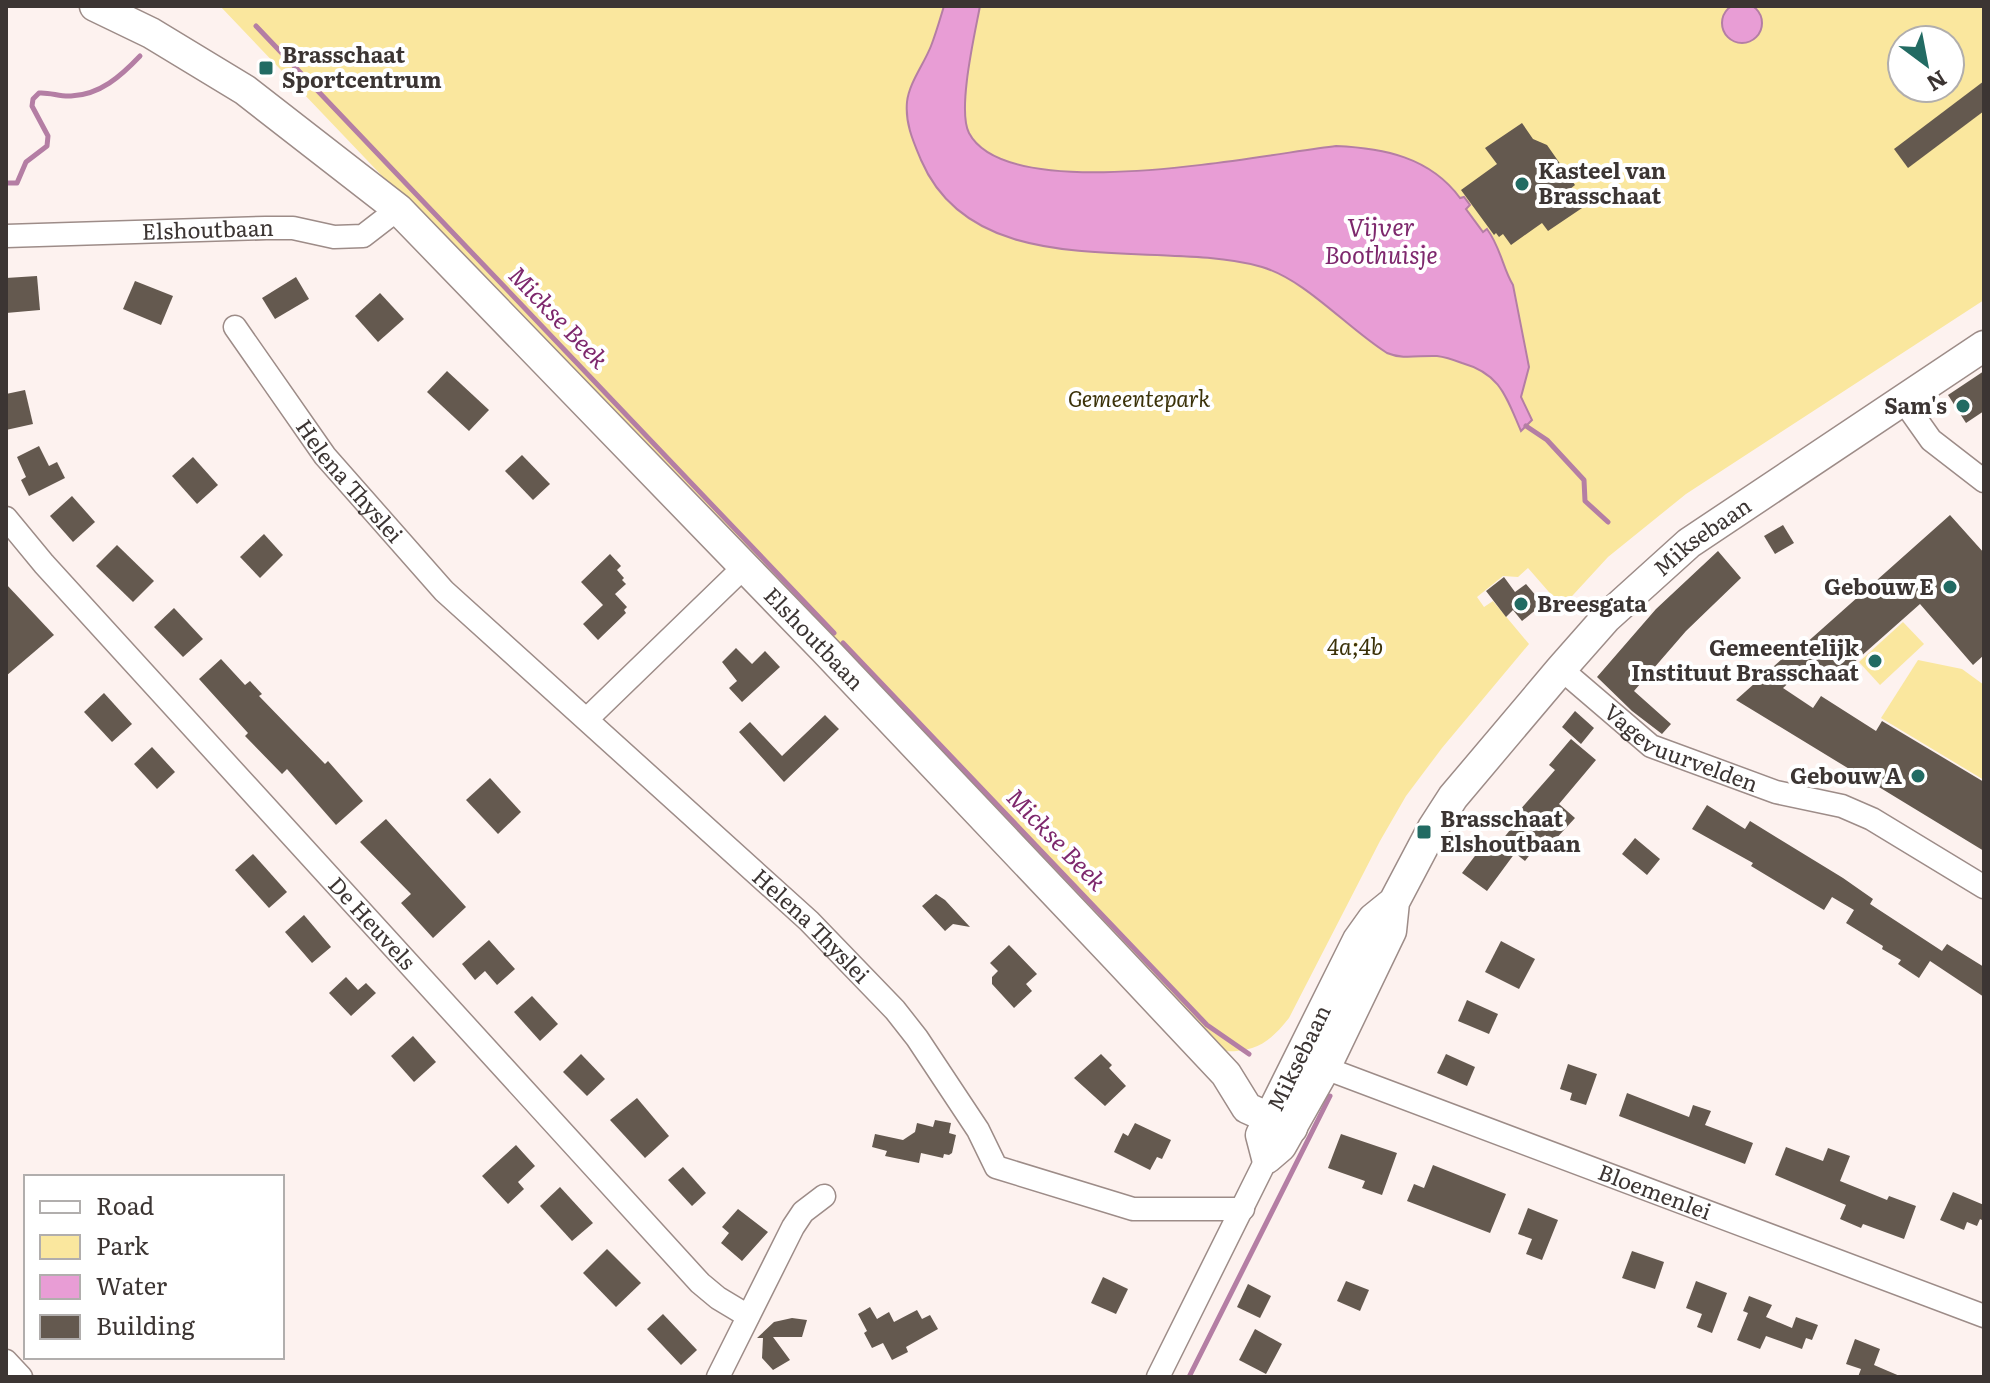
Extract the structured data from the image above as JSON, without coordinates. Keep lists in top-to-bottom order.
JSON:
{
  "streets": {
    "main road": ["Elshoutbaan", "Miksebaan"],
    "street": [
      "Helena Thyslei",
      "Vagevuurvelden",
      "De Heuvels",
      "Bloemenlei"
    ]
  },
  "crossings": [
    ["Elshoutbaan", "Miksebaan"],
    ["Helena Thyslei", "Miksebaan"],
    ["Miksebaan", "Vagevuurvelden"],
    ["Miksebaan", "Bloemenlei"]
  ],
  "water": ["Vijver Boothuisje", "Mickse Beek"],
  "parks": ["Gemeentepark", "4a;4b"],
  "places": {
    "transit": ["Brasschaat Sportcentrum", "Brasschaat Elshoutbaan"],
    "other": [
      "Kasteel van Brasschaat",
      "Sam's",
      "Gebouw E",
      "Breesgata",
      "Gemeentelijk Instituut Brasschaat",
      "Gebouw A"
    ]
  },
  "legend": [
    "Road",
    "Park",
    "Water",
    "Building"
  ],
  "north": "bottom right"
}
